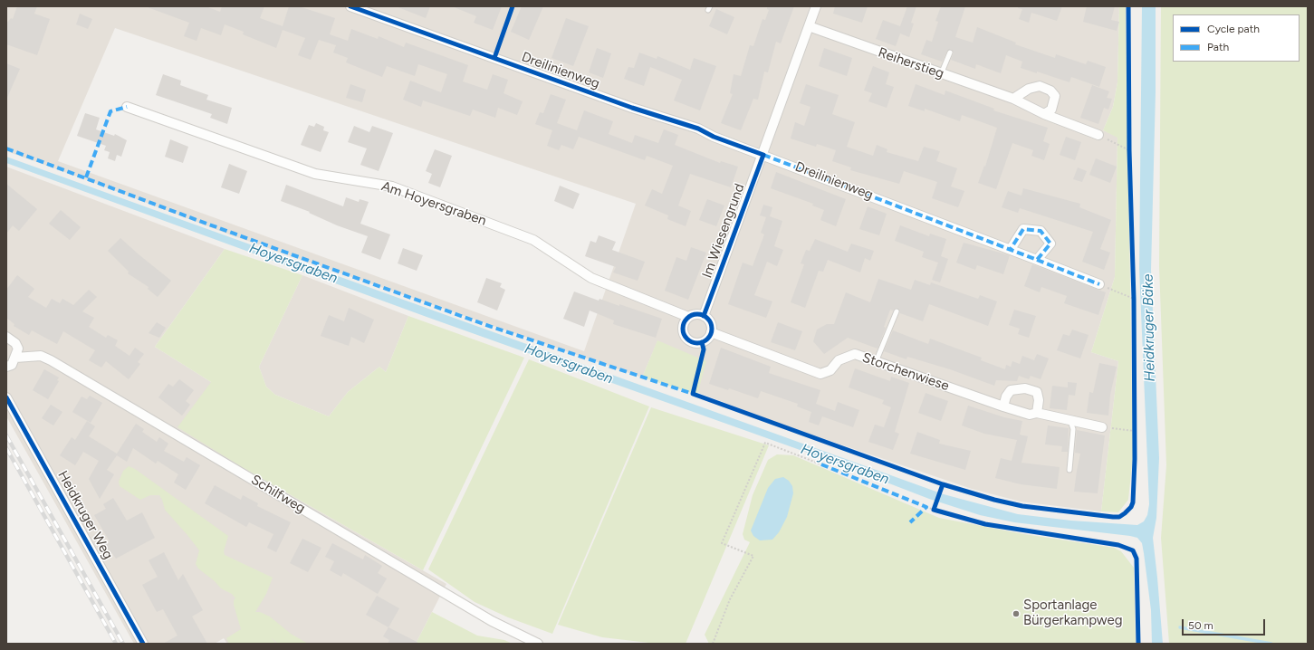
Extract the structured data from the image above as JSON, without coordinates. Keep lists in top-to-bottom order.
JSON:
{
  "streets": {
    "street": [
      "Reiherstieg",
      "Dreilinienweg",
      "Am Hoyersgraben",
      "Im Wiesengrund",
      "Storchenwiese",
      "Schilfweg",
      "Heidkruger Weg"
    ]
  },
  "crossings": [
    ["Reiherstieg", "Im Wiesengrund"],
    ["Dreilinienweg", "Im Wiesengrund"],
    ["Am Hoyersgraben", "Im Wiesengrund"],
    ["Am Hoyersgraben", "Storchenwiese"],
    ["Im Wiesengrund", "Storchenwiese"]
  ],
  "water": ["Hoyersgraben", "Heidkruger Bäke"],
  "places": ["Sportanlage Bürgerkampweg"],
  "legend": ["Cycle path", "Path"],
  "scale_bar": "50 m"
}
